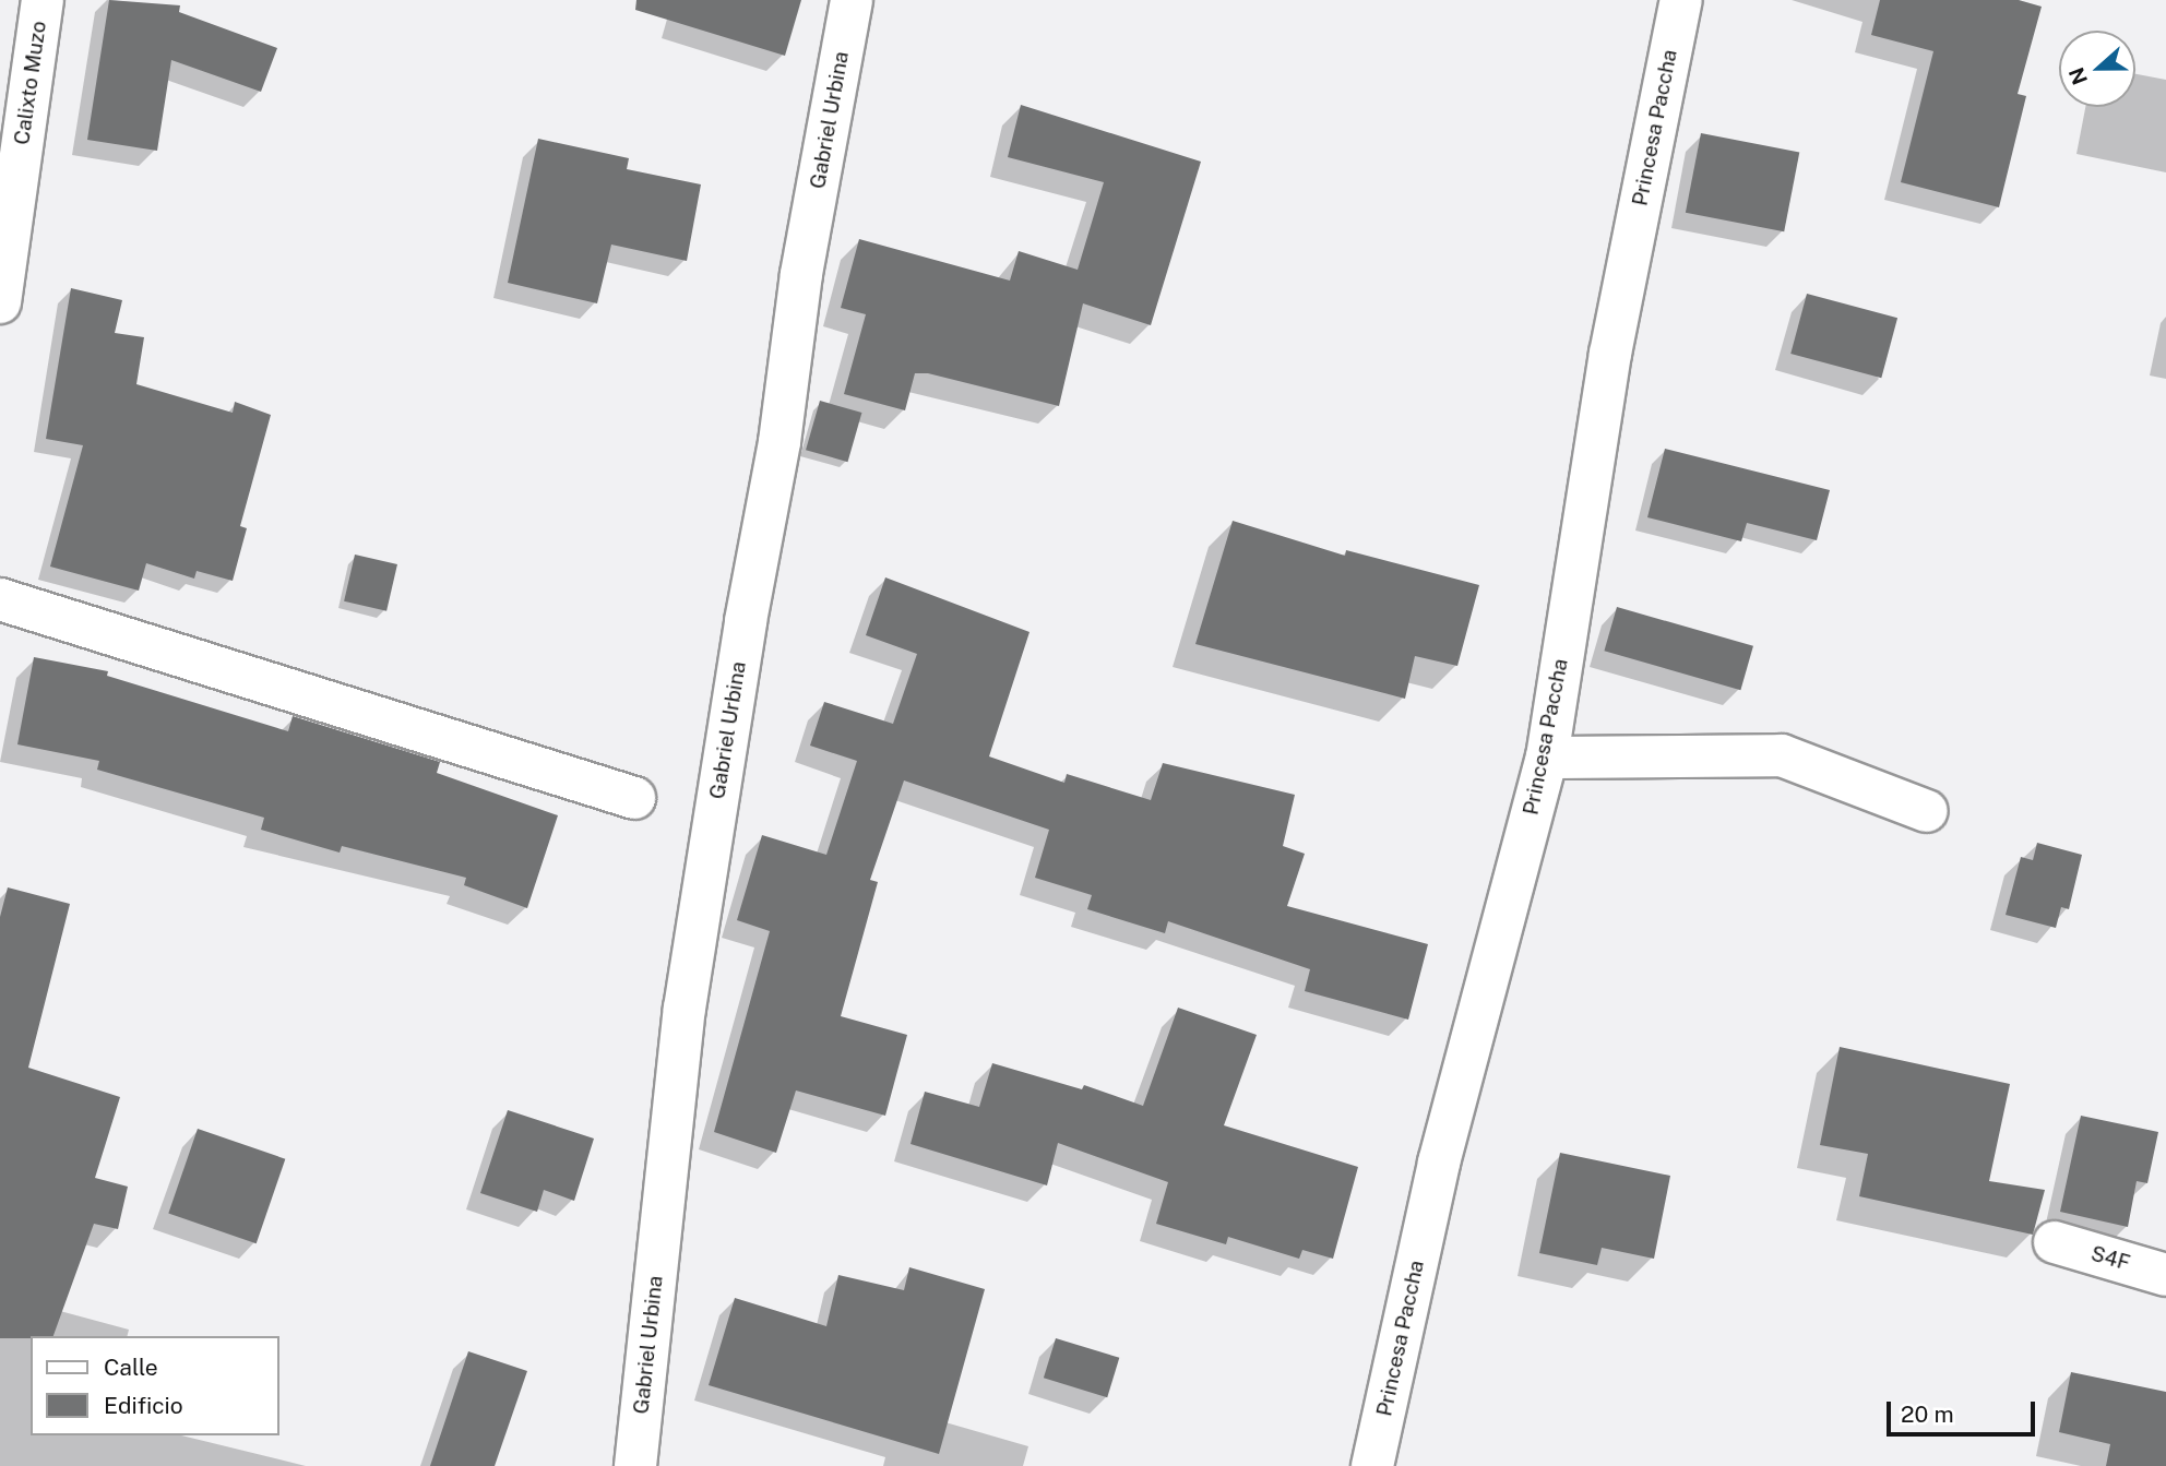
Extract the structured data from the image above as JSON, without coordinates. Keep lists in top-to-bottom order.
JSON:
{
  "streets": {
    "street": [
      "Calixto Muzo",
      "Gabriel Urbina",
      "Princesa Paccha",
      "S4F"
    ]
  },
  "legend": ["Calle", "Edificio"],
  "scale_bar": "20 m",
  "north": "left"
}
